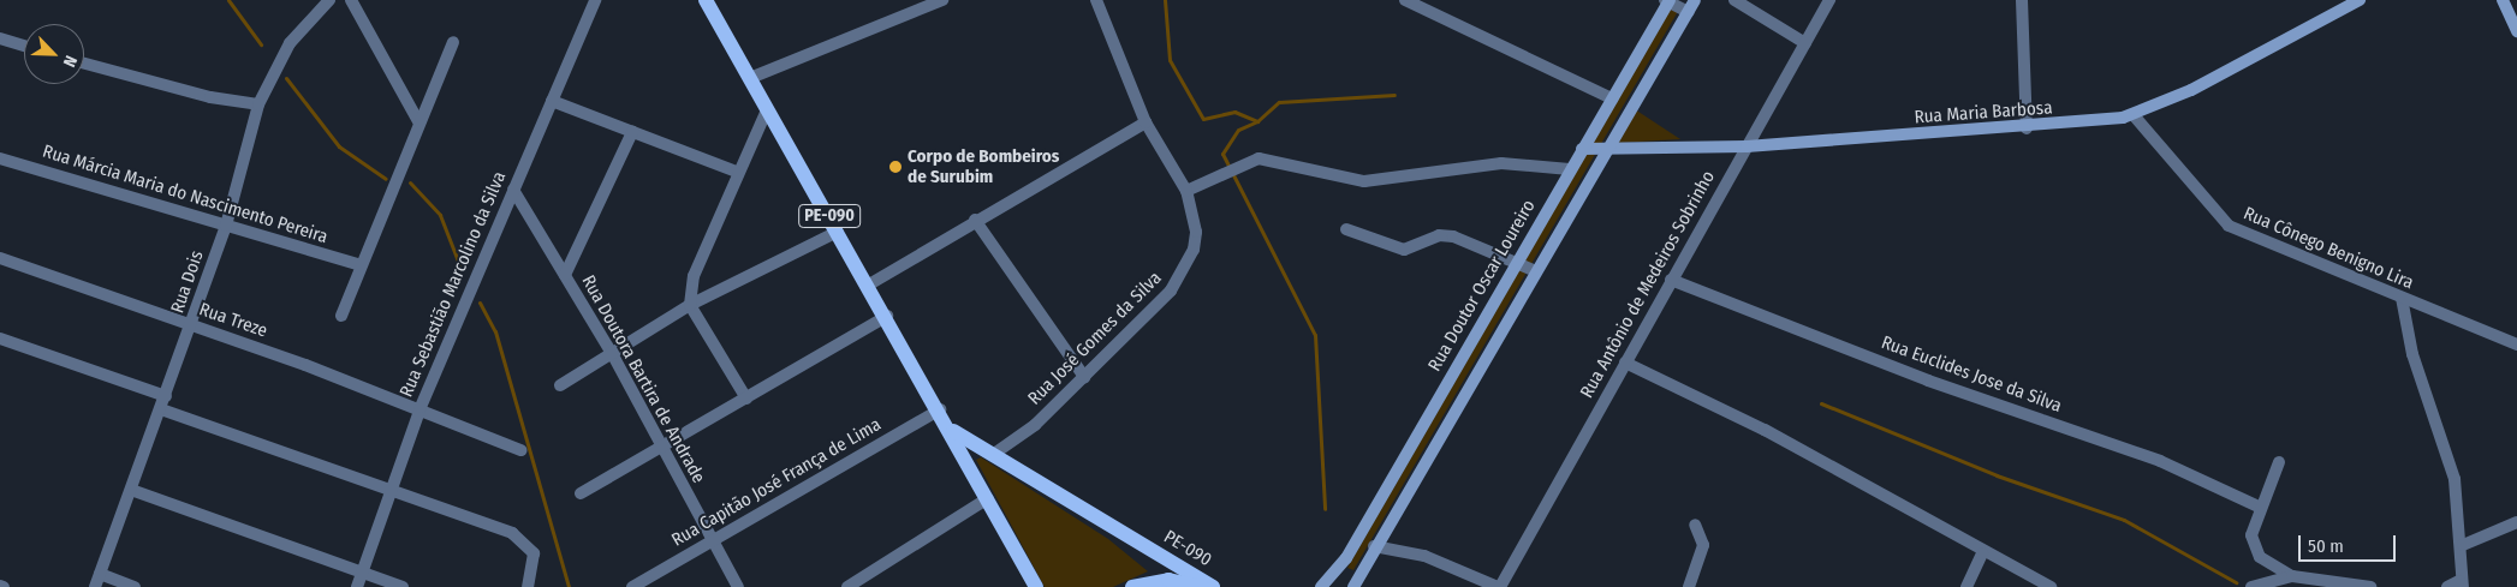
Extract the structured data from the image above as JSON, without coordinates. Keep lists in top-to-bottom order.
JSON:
{
  "streets": {
    "main road": ["Rua Maria Barbosa", "PE-090", "Rua Doutor Oscar Loureiro"],
    "street": [
      "Rua Márcia Maria do Nascimento Pereira",
      "Rua Cônego Benigno Lira",
      "Rua Dois",
      "Rua Sebastião Marcolino da Silva",
      "Rua Antônio de Medeiros Sobrinho",
      "Rua Treze",
      "Rua José Gomes da Silva",
      "Rua Euclides Jose da Silva",
      "Rua Doutora Bartira de Andrade",
      "Rua Capitão José França de Lima"
    ]
  },
  "crossings": [
    ["Rua Maria Barbosa", "Rua Cônego Benigno Lira"],
    ["Rua Maria Barbosa", "Rua Antônio de Medeiros Sobrinho"],
    ["Rua Maria Barbosa", "Rua Doutor Oscar Loureiro"],
    ["Rua Márcia Maria do Nascimento Pereira", "Rua Dois"],
    ["PE-090", "Rua José Gomes da Silva"],
    ["PE-090", "Rua Capitão José França de Lima"],
    ["Rua Dois", "Rua Treze"],
    ["Rua Sebastião Marcolino da Silva", "Rua Treze"],
    ["Rua Sebastião Marcolino da Silva", "Rua Doutora Bartira de Andrade"],
    ["Rua Antônio de Medeiros Sobrinho", "Rua Euclides Jose da Silva"],
    ["Rua Doutora Bartira de Andrade", "Rua Capitão José França de Lima"]
  ],
  "places": ["Corpo de Bombeiros de Surubim"],
  "scale_bar": "50 m",
  "north": "bottom right"
}
